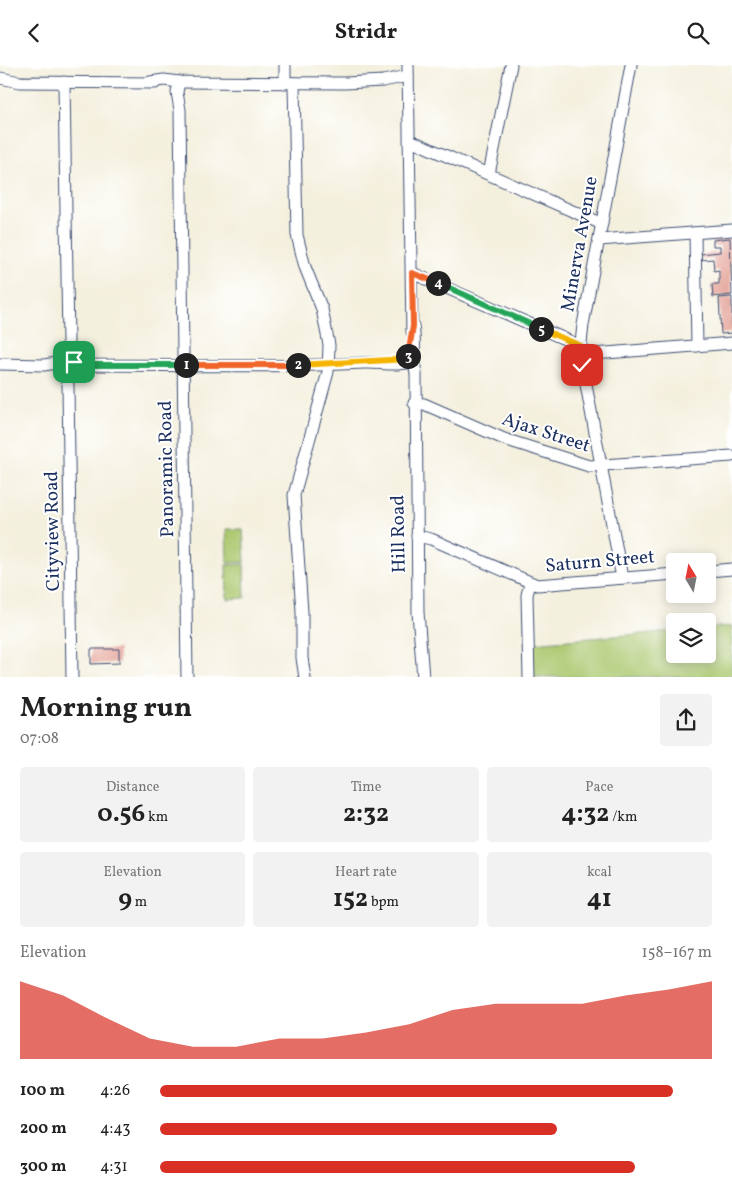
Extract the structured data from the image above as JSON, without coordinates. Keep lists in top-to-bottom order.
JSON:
{
  "streets": {
    "street": [
      "Minerva Avenue",
      "Ajax Street",
      "Panoramic Road",
      "Cityview Road",
      "Hill Road",
      "Saturn Street"
    ]
  },
  "crossings": [
    ["Minerva Avenue", "Ajax Street"],
    ["Minerva Avenue", "Saturn Street"],
    ["Ajax Street", "Hill Road"],
    ["Hill Road", "Saturn Street"]
  ],
  "north": "top",
  "page": {
    "header": "Stridr",
    "pins": [
      "4",
      "5",
      "3",
      "1",
      "2"
    ],
    "heading": ["Morning run", "07:08"],
    "stats": [
      ["Distance", "0.56 km"],
      ["Time", "2:32"],
      ["Pace", "4:32 /km"],
      ["Elevation", "9 m"],
      ["Heart rate", "152 bpm"],
      ["kcal", "41"]
    ],
    "chart": ["Elevation", "158–167 m"],
    "list": [
      {
        "name": "100 m",
        "note": "4:26"
      },
      {
        "name": "200 m",
        "note": "4:43"
      },
      {
        "name": "300 m",
        "note": "4:31"
      }
    ]
  }
}
